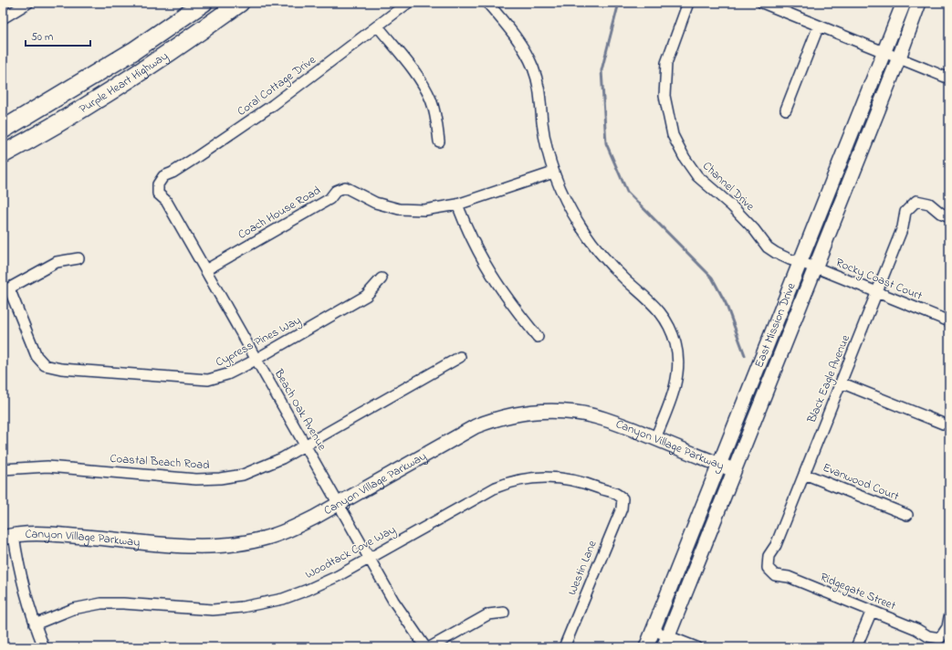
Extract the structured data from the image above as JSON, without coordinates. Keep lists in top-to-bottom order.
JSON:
{
  "streets": {
    "highway": ["Purple Heart Highway"],
    "street": [
      "Coral Cottage Drive",
      "Channel Drive",
      "Coach House Road",
      "Rocky Coast Court",
      "East Mission Drive",
      "Cypress Pines Way",
      "Black Eagle Avenue",
      "Beach Oak Avenue",
      "Canyon Village Parkway",
      "Coastal Beach Road",
      "Evanwood Court",
      "Woodtack Cove Way",
      "Westin Lane",
      "Ridgegate Street"
    ]
  },
  "crossings": [
    ["Coral Cottage Drive", "Beach Oak Avenue"],
    ["Channel Drive", "Rocky Coast Court"],
    ["Channel Drive", "East Mission Drive"],
    ["Coach House Road", "Beach Oak Avenue"],
    ["Rocky Coast Court", "East Mission Drive"],
    ["Rocky Coast Court", "Black Eagle Avenue"],
    ["East Mission Drive", "Canyon Village Parkway"],
    ["Cypress Pines Way", "Beach Oak Avenue"],
    ["Black Eagle Avenue", "Evanwood Court"],
    ["Black Eagle Avenue", "Ridgegate Street"],
    ["Beach Oak Avenue", "Canyon Village Parkway"],
    ["Beach Oak Avenue", "Coastal Beach Road"],
    ["Beach Oak Avenue", "Woodtack Cove Way"],
    ["Woodtack Cove Way", "Westin Lane"]
  ],
  "scale_bar": "50 m"
}
